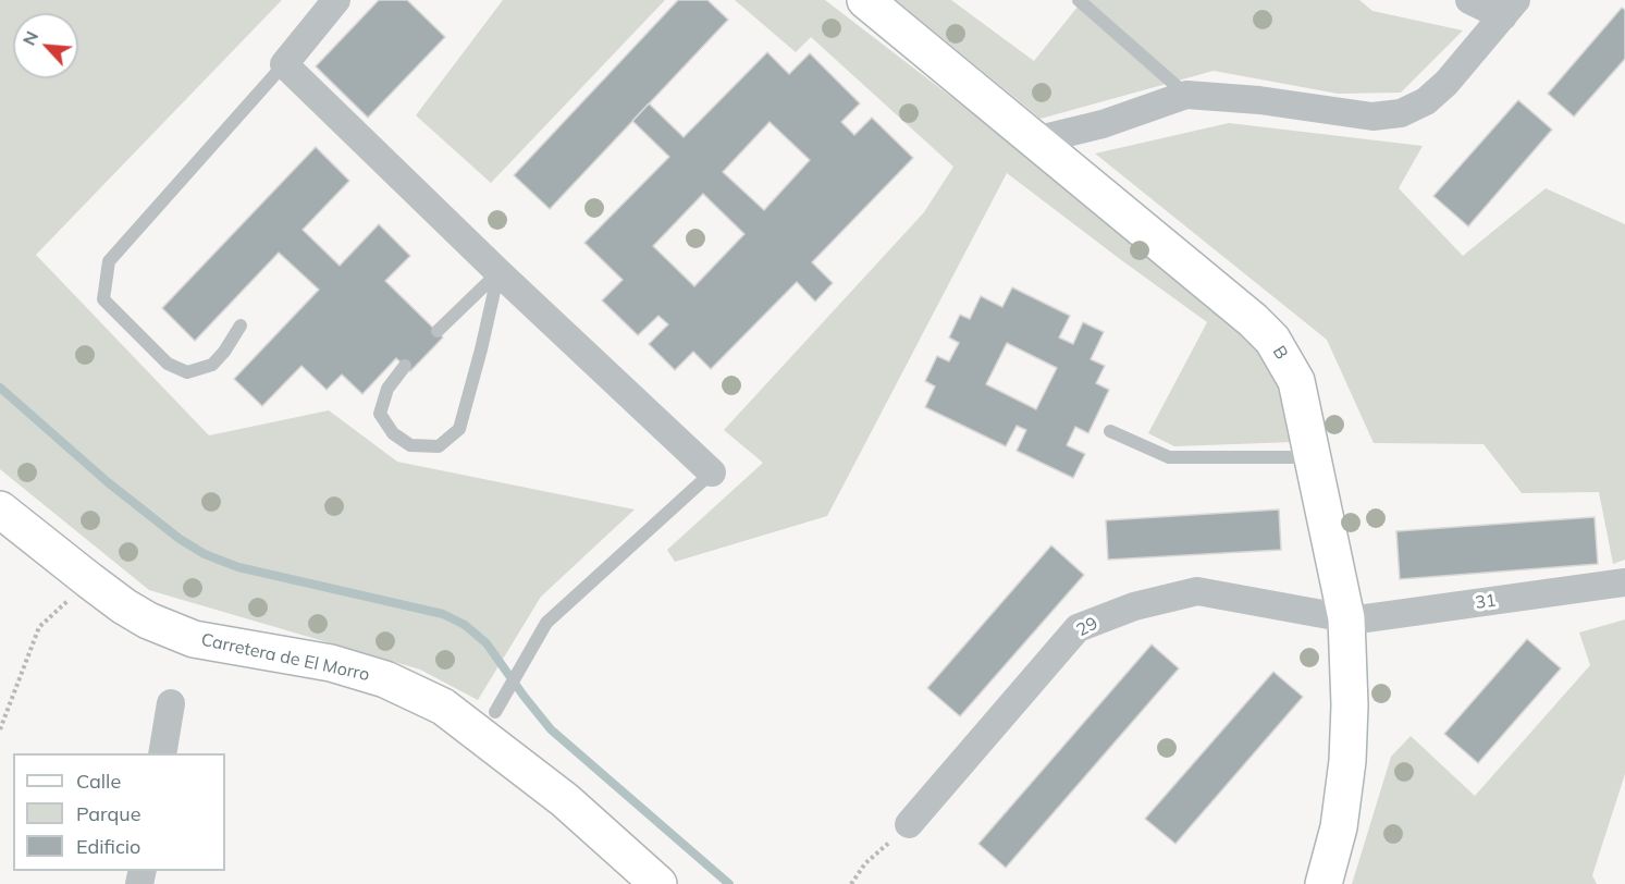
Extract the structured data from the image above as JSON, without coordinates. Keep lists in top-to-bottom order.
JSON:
{
  "streets": {
    "street": [
      "B",
      "31",
      "29",
      "Carretera de El Morro"
    ]
  },
  "crossings": [
    ["B", "31"],
    ["B", "29"],
    ["31", "29"]
  ],
  "legend": ["Calle", "Parque", "Edificio"],
  "north": "top left"
}
